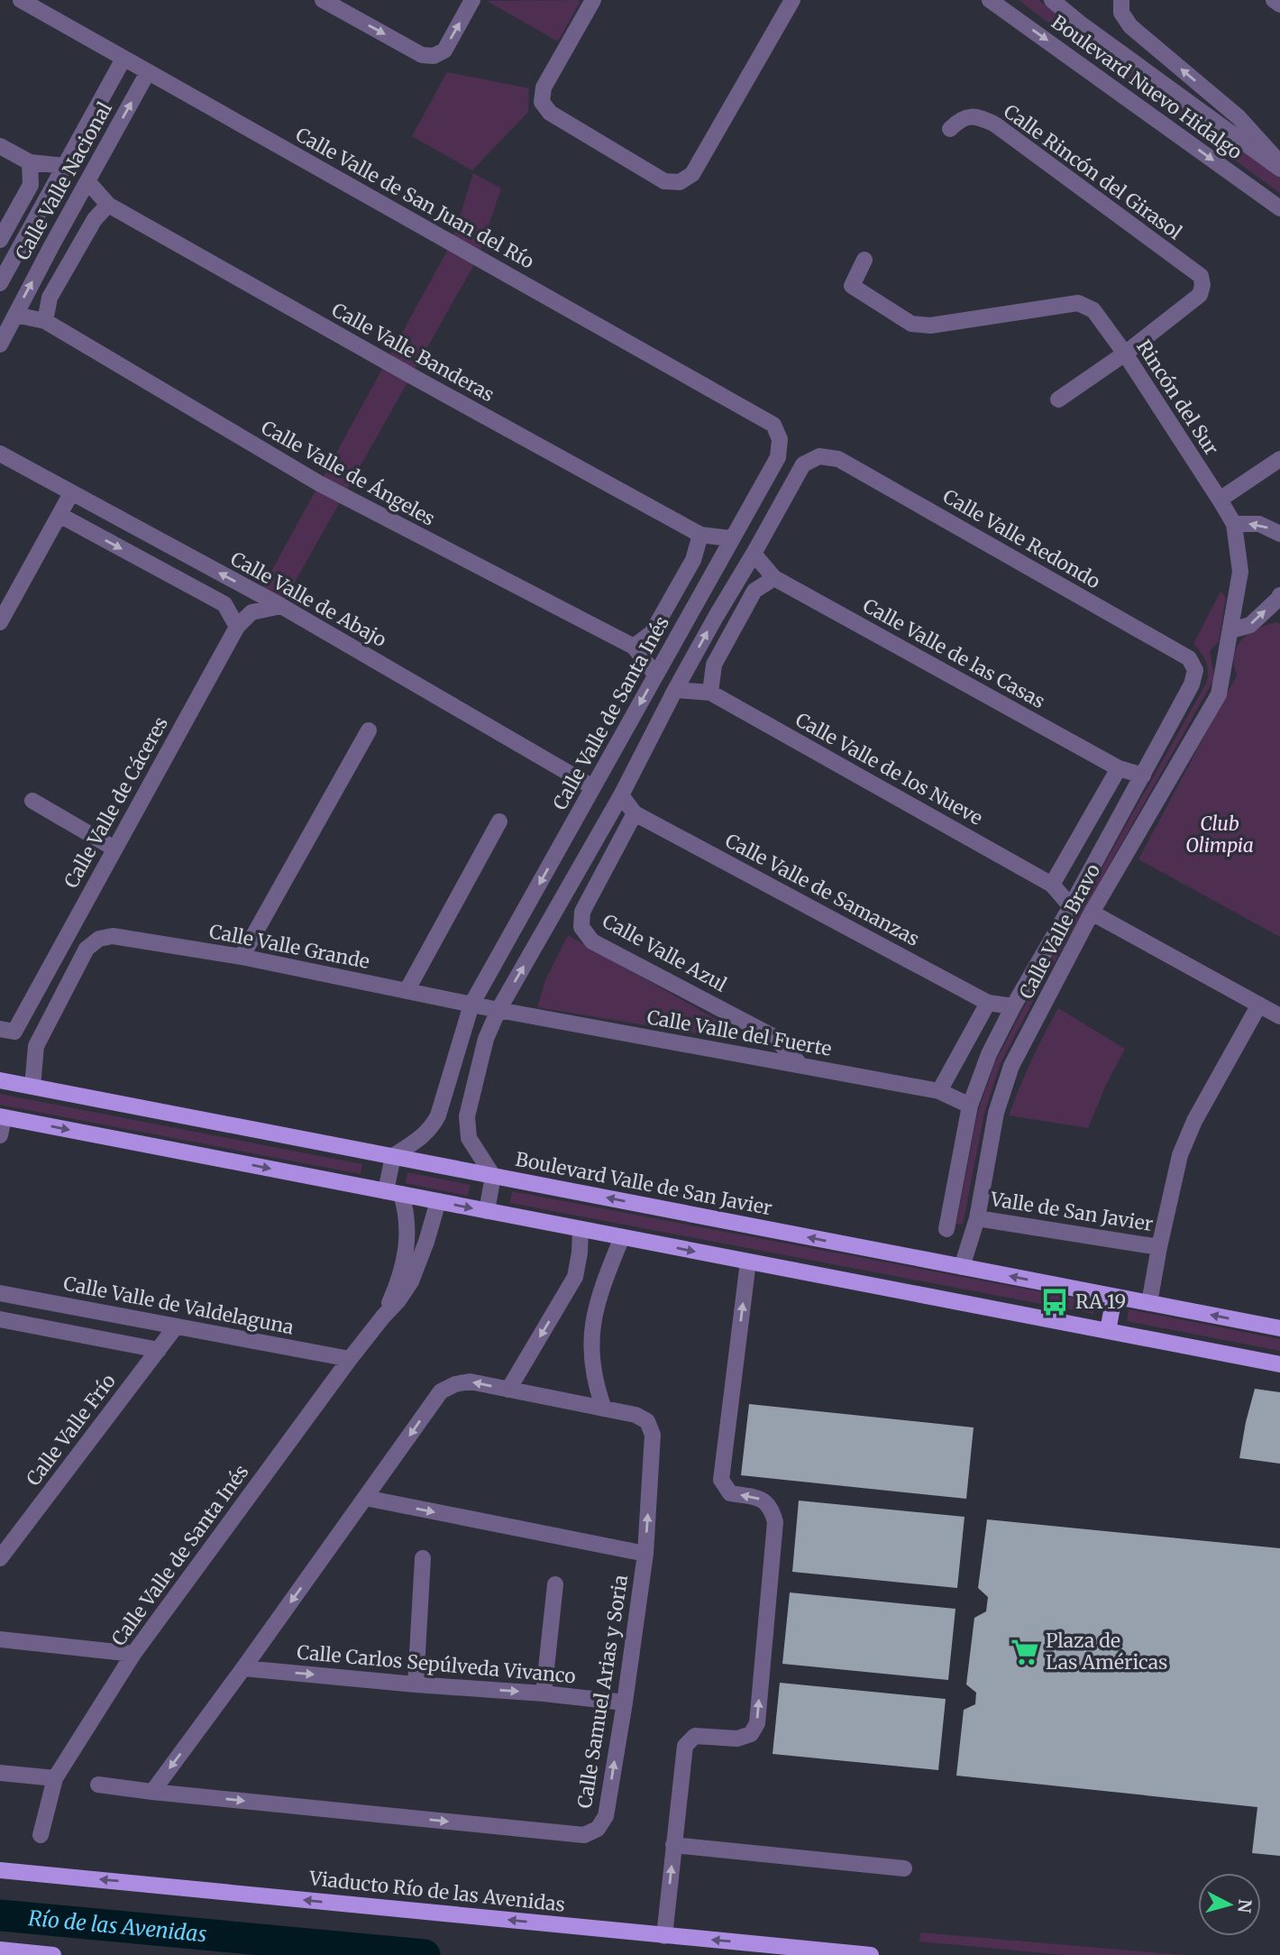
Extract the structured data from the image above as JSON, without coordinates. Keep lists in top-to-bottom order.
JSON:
{
  "streets": {
    "main road": ["Boulevard Valle de San Javier", "Viaducto Río de las Avenidas"],
    "street": [
      "Boulevard Nuevo Hidalgo",
      "Calle Rincón del Girasol",
      "Calle Valle Nacional",
      "Calle Valle de San Juan del Río",
      "Calle Valle Banderas",
      "Rincón del Sur",
      "Calle Valle de Ángeles",
      "Calle Valle Redondo",
      "Calle Valle de Abajo",
      "Calle Valle de las Casas",
      "Calle Valle de Santa Inés",
      "Calle Valle de los Nueve",
      "Calle Valle de Cáceres",
      "Calle Valle de Samanzas",
      "Calle Valle Bravo",
      "Calle Valle Grande",
      "Calle Valle Azul",
      "Calle Valle del Fuerte",
      "Valle de San Javier",
      "Calle Valle de Valdelaguna",
      "Calle Valle Frío",
      "Calle Carlos Sepúlveda Vivanco",
      "Calle Samuel Arias y Soria"
    ]
  },
  "crossings": [
    ["Calle Rincón del Girasol", "Rincón del Sur"],
    ["Calle Valle Nacional", "Calle Valle de San Juan del Río"],
    ["Calle Valle Nacional", "Calle Valle Banderas"],
    ["Calle Valle Nacional", "Calle Valle de Ángeles"],
    ["Calle Valle de San Juan del Río", "Calle Valle de Santa Inés"],
    ["Calle Valle Banderas", "Calle Valle de Santa Inés"],
    ["Rincón del Sur", "Calle Valle Bravo"],
    ["Calle Valle de Ángeles", "Calle Valle de Santa Inés"],
    ["Calle Valle Redondo", "Calle Valle de las Casas"],
    ["Calle Valle Redondo", "Calle Valle Bravo"],
    ["Calle Valle de Abajo", "Calle Valle de Santa Inés"],
    ["Calle Valle de Abajo", "Calle Valle de Cáceres"],
    ["Calle Valle de las Casas", "Calle Valle Bravo"],
    ["Calle Valle de Santa Inés", "Calle Valle Grande"],
    ["Calle Valle de Santa Inés", "Calle Valle del Fuerte"],
    ["Calle Valle de Santa Inés", "Boulevard Valle de San Javier"],
    ["Calle Valle de Santa Inés", "Calle Valle de Valdelaguna"],
    ["Calle Valle de los Nueve", "Calle Valle Bravo"],
    ["Calle Valle de Samanzas", "Calle Valle Bravo"],
    ["Calle Valle de Samanzas", "Calle Valle Azul"],
    ["Calle Valle Bravo", "Calle Valle del Fuerte"],
    ["Calle Valle Bravo", "Boulevard Valle de San Javier"],
    ["Calle Valle Bravo", "Valle de San Javier"],
    ["Calle Valle Grande", "Calle Valle del Fuerte"],
    ["Calle Valle Grande", "Boulevard Valle de San Javier"],
    ["Calle Valle Azul", "Calle Valle del Fuerte"],
    ["Calle Valle de Valdelaguna", "Calle Valle Frío"],
    ["Calle Carlos Sepúlveda Vivanco", "Calle Samuel Arias y Soria"]
  ],
  "one_way": ["Calle Carlos Sepúlveda Vivanco", "Viaducto Río de las Avenidas"],
  "water": ["Río de las Avenidas"],
  "parks": ["Club Olimpia"],
  "places": {
    "bus stop": ["RA 19"],
    "supermarket": ["Plaza de Las Américas"]
  },
  "north": "right"
}
